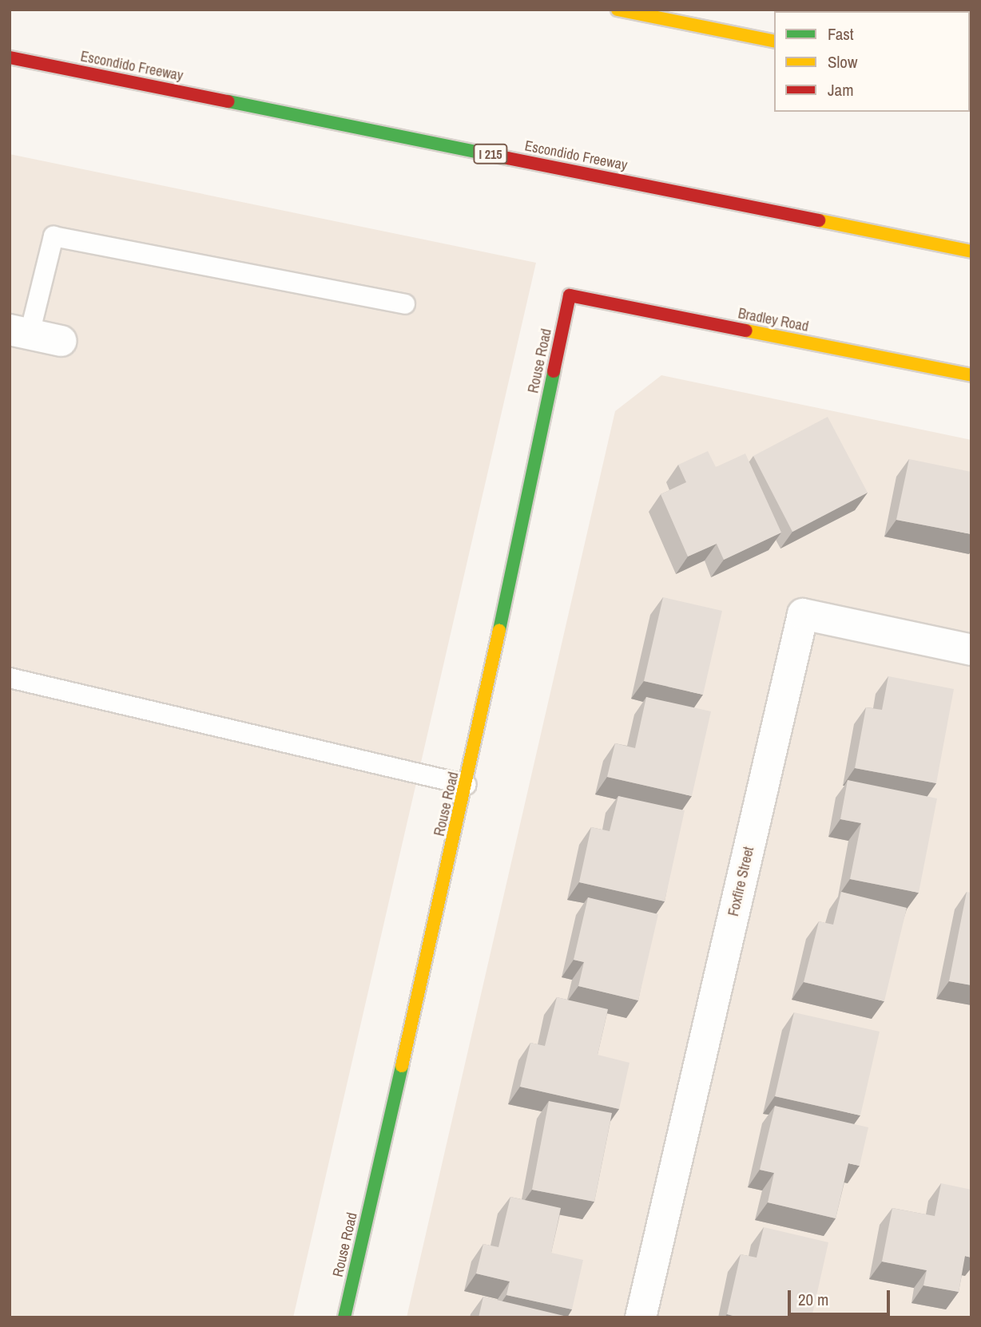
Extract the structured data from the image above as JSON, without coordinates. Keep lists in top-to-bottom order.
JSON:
{
  "streets": {
    "main road": [
      "Escondido Freeway",
      "I 215",
      "Bradley Road",
      "Rouse Road"
    ],
    "street": ["Foxfire Street"]
  },
  "crossings": [
    ["Bradley Road", "Rouse Road"]
  ],
  "legend": ["Fast", "Slow", "Jam"],
  "scale_bar": "20 m"
}
